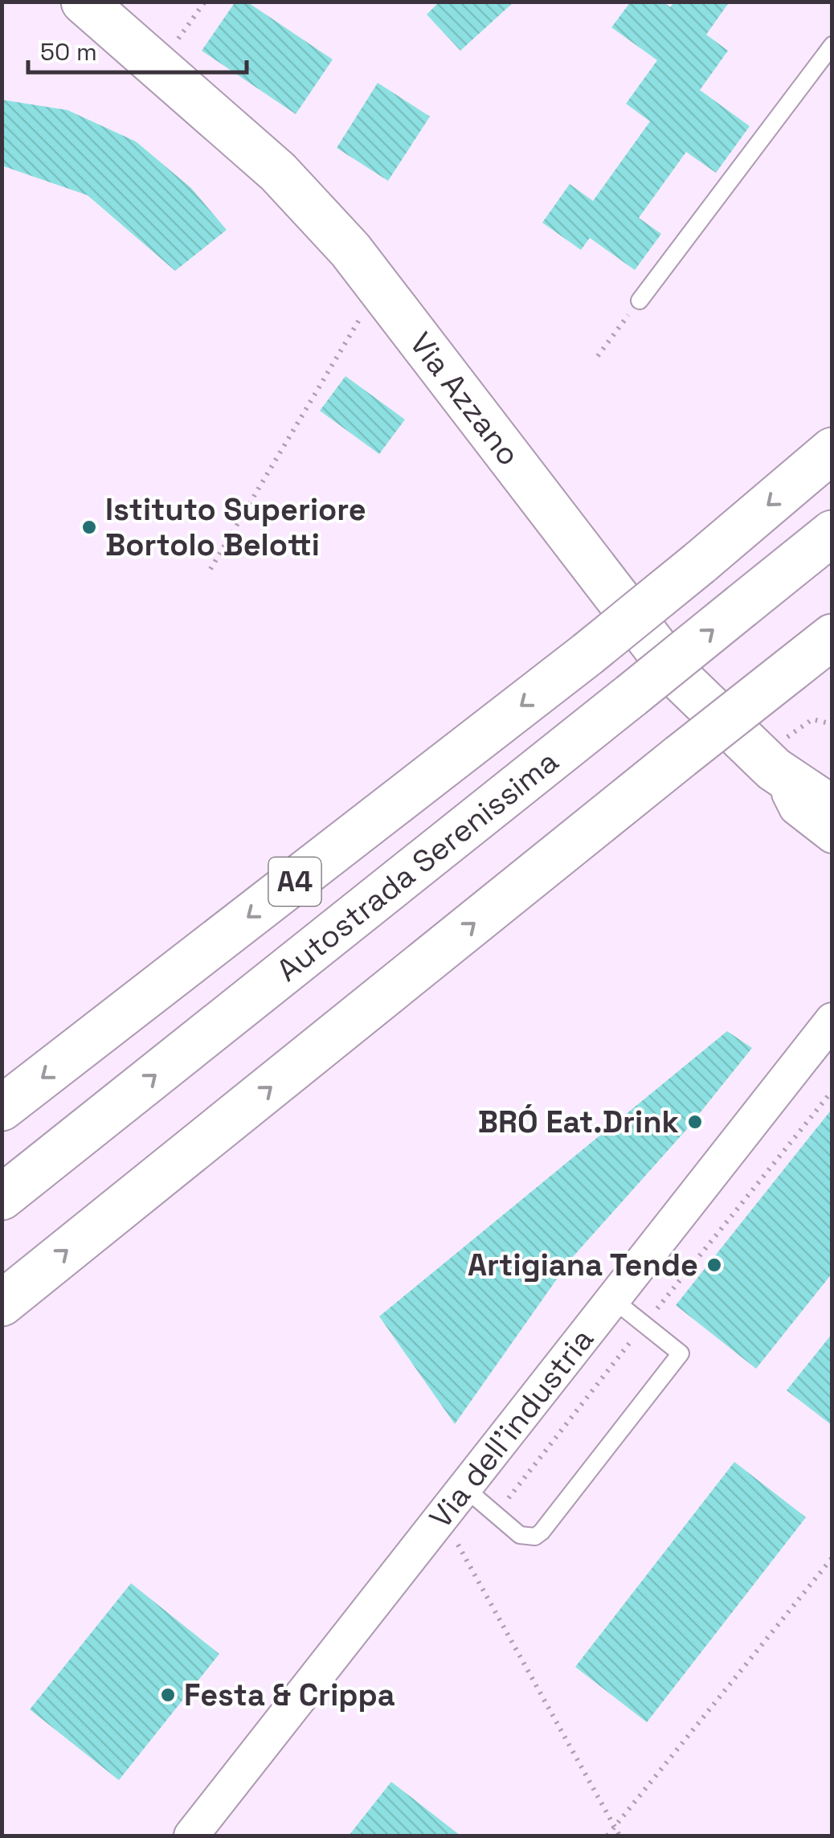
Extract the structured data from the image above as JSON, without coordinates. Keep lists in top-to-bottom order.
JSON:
{
  "streets": {
    "main road": ["Via Azzano", "Autostrada Serenissima", "A4"],
    "street": ["Via dell'industria"]
  },
  "places": [
    "Istituto Superiore Bortolo Belotti",
    "BRÓ Eat.Drink",
    "Artigiana Tende",
    "Festa & Crippa"
  ],
  "scale_bar": "50 m"
}
